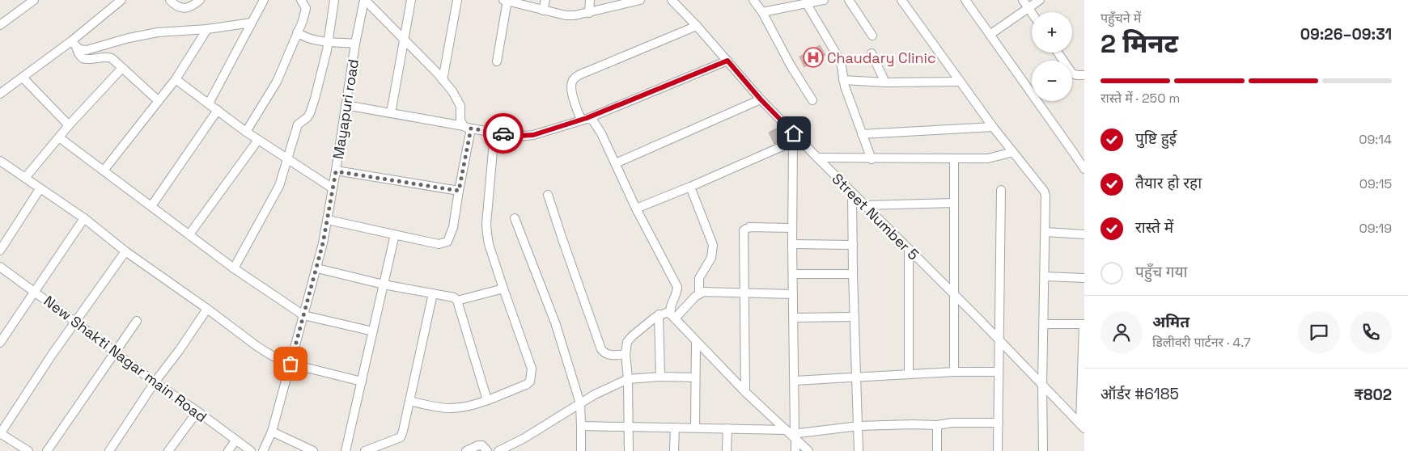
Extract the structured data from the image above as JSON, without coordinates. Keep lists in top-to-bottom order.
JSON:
{
  "streets": {
    "street": ["Mayapuri road", "Street Number 5", "New Shakti Nagar main Road"]
  },
  "places": {
    "hospital": ["Chaudary Clinic"]
  },
  "page": {
    "heading": ["2 मिनट", "पहुँचने में", "09:26–09:31"],
    "panel": [
      "अमित",
      "डिलीवरी पार्टनर · 4.7",
      "ऑर्डर #6185",
      "₹802"
    ],
    "map_buttons": ["+", "−"],
    "bar": "रास्ते में · 250 m",
    "list": [
      ["पुष्टि हुई", "09:14"],
      ["तैयार हो रहा", "09:15"],
      ["रास्ते में", "09:19"],
      "पहुँच गया"
    ]
  }
}
